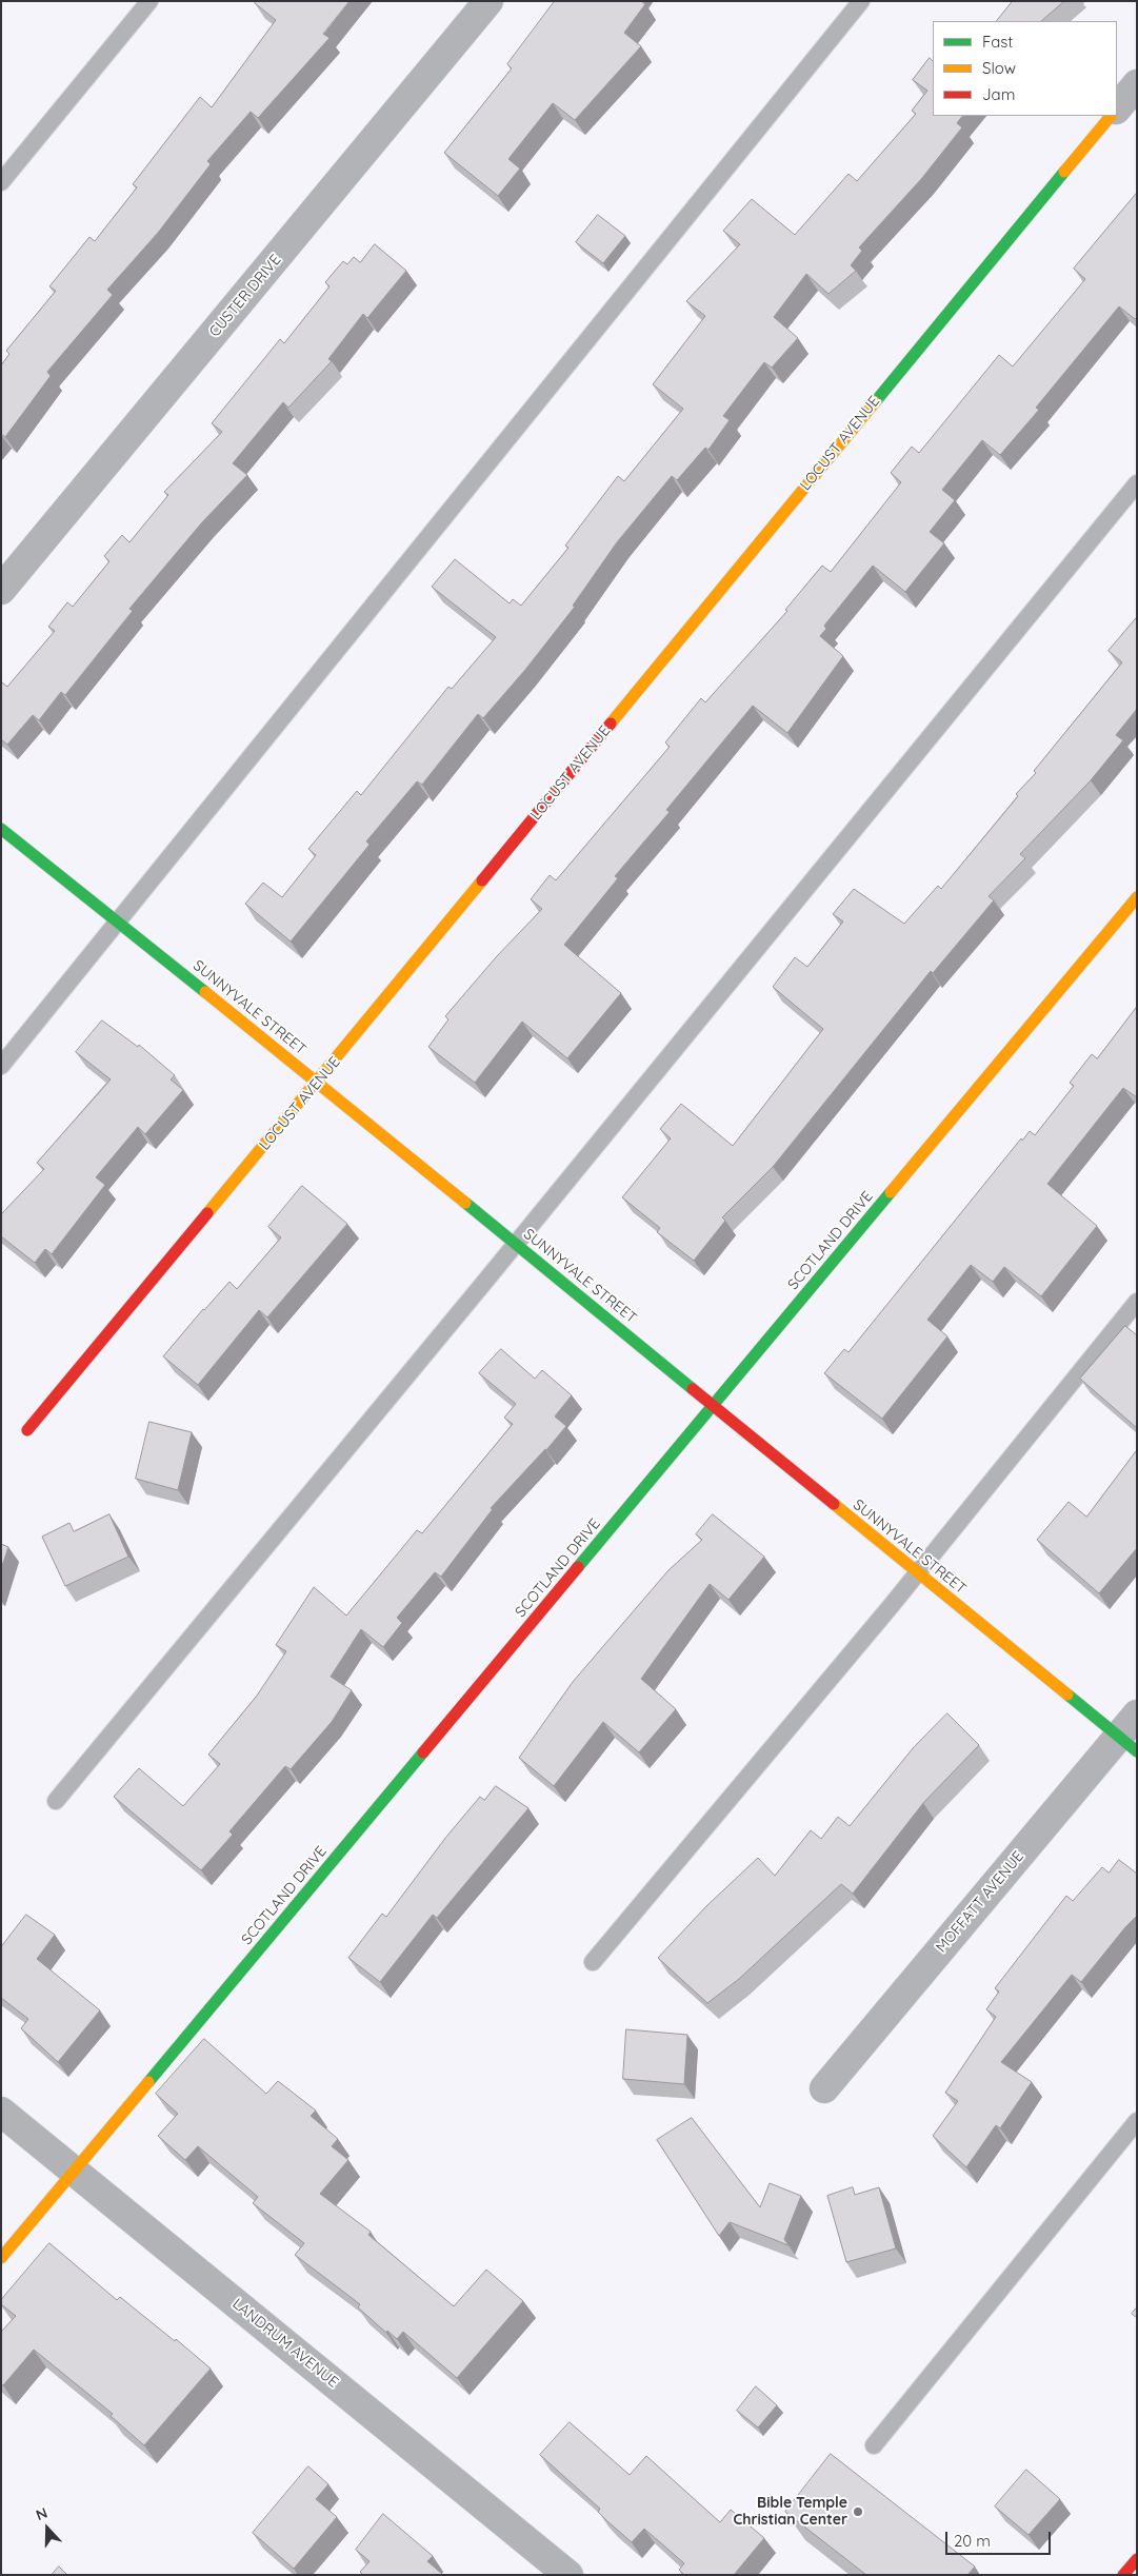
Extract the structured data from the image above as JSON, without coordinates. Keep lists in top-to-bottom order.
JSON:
{
  "streets": {
    "street": [
      "CUSTER DRIVE",
      "LOCUST AVENUE",
      "SUNNYVALE STREET",
      "SCOTLAND DRIVE",
      "MOFFATT AVENUE",
      "LANDRUM AVENUE"
    ]
  },
  "crossings": [
    ["LOCUST AVENUE", "SUNNYVALE STREET"],
    ["SUNNYVALE STREET", "SCOTLAND DRIVE"],
    ["SUNNYVALE STREET", "MOFFATT AVENUE"],
    ["SCOTLAND DRIVE", "LANDRUM AVENUE"]
  ],
  "places": ["Bible Temple Christian Center"],
  "legend": ["Fast", "Slow", "Jam"],
  "scale_bar": "20 m",
  "north": "top"
}
